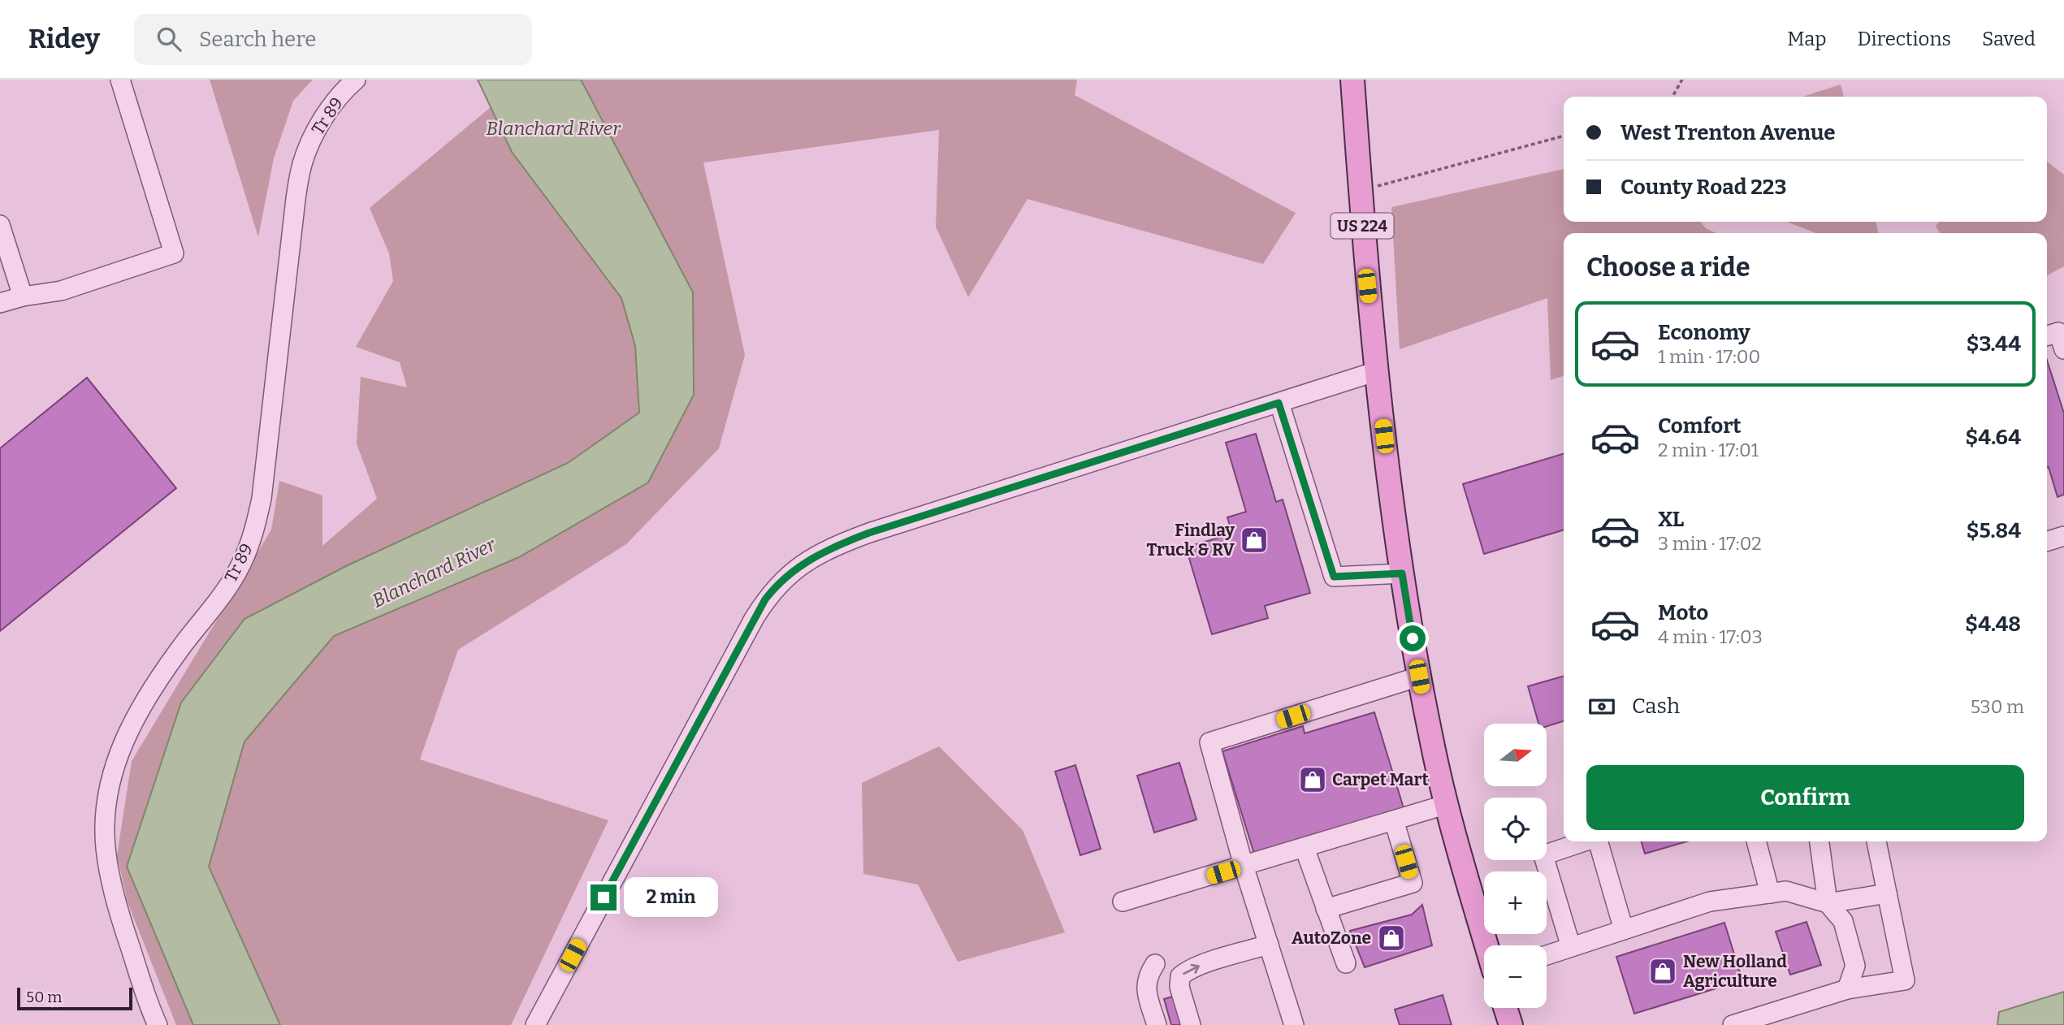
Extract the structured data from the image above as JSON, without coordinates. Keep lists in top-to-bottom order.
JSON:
{
  "streets": {
    "main road": ["US 224"],
    "street": ["Tr 89"]
  },
  "water": ["Blanchard River"],
  "places": {
    "shop": [
      "Findlay Truck & RV",
      "Carpet Mart",
      "AutoZone",
      "New Holland Agriculture"
    ]
  },
  "scale_bar": "50 m",
  "north": "right",
  "page": {
    "header": "Ridey",
    "search": "Search here",
    "nav": ["Map", "Directions", "Saved"],
    "banner": ["West Trenton Avenue", "County Road 223"],
    "heading": "Choose a ride",
    "list": [
      {
        "name": "Economy",
        "note": "1 min · 17:00",
        "value": "$3.44"
      },
      {
        "name": "Comfort",
        "note": "2 min · 17:01",
        "value": "$4.64"
      },
      {
        "name": "XL",
        "note": "3 min · 17:02",
        "value": "$5.84"
      },
      {
        "name": "Moto",
        "note": "4 min · 17:03",
        "value": "$4.48"
      }
    ],
    "pay": ["Cash", "530 m"],
    "map_buttons": ["+", "−"],
    "buttons": "Confirm",
    "bubble": "2 min",
    "scale": "50 m"
  }
}
